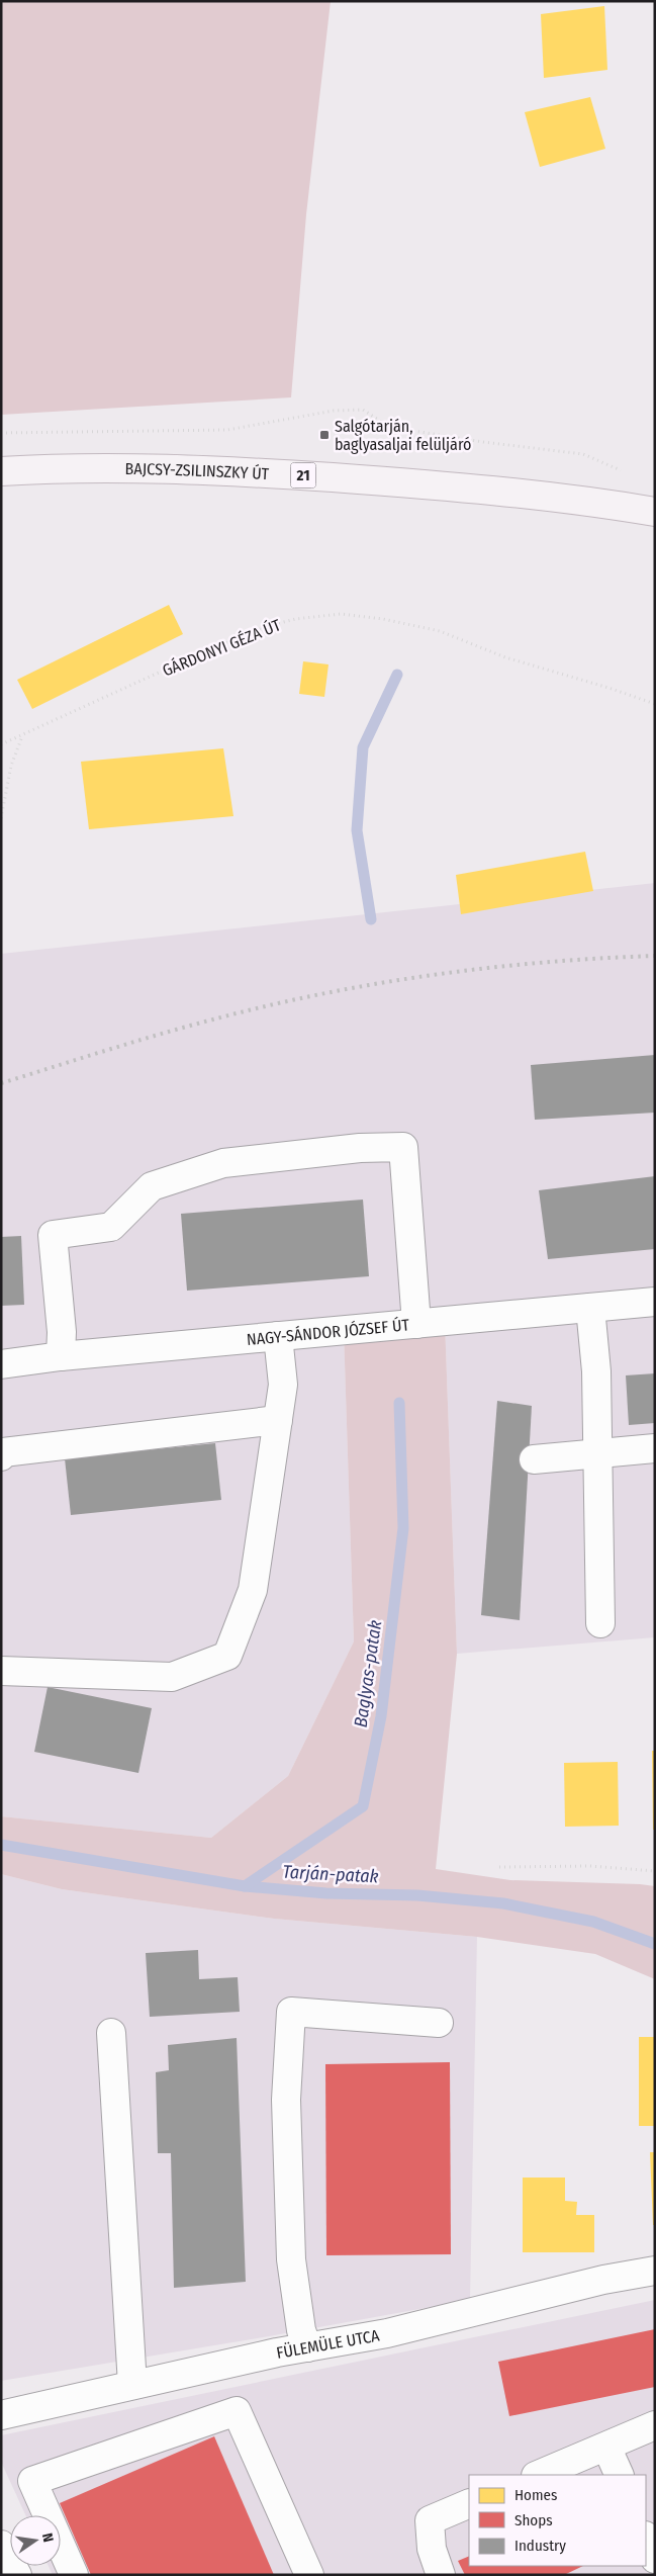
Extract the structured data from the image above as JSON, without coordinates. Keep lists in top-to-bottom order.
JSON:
{
  "streets": {
    "main road": ["BAJCSY-ZSILINSZKY ÚT", "21"],
    "street": ["NAGY-SÁNDOR JÓZSEF ÚT", "FÜLEMÜLE UTCA"],
    "path": ["GÁRDONYI GÉZA ÚT"]
  },
  "water": ["Baglyas-patak", "Tarján-patak"],
  "places": {
    "transit": ["Salgótarján, baglyasaljai felüljáró"]
  },
  "legend": ["Homes", "Shops", "Industry"],
  "north": "right"
}
